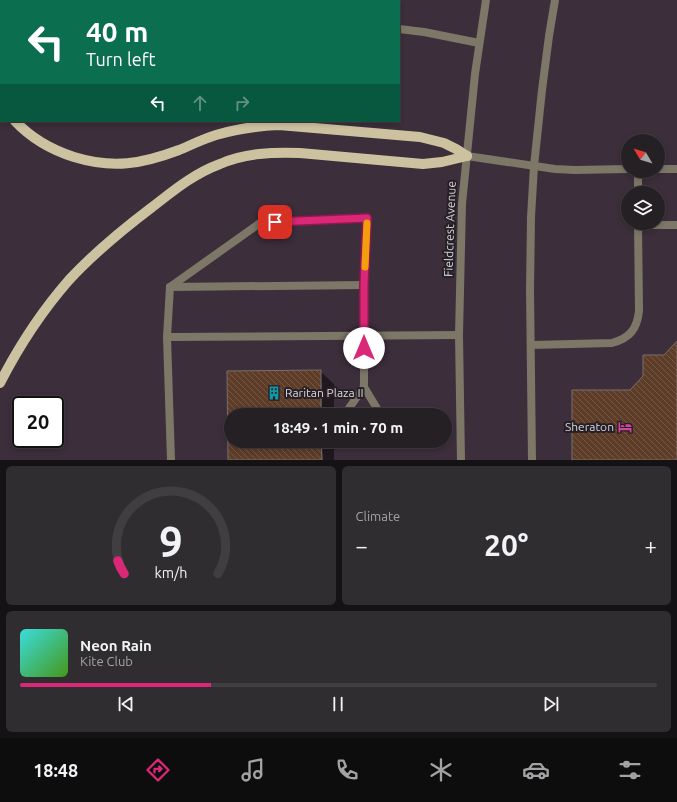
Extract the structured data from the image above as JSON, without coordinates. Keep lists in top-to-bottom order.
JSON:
{
  "streets": {
    "street": ["Fieldcrest Avenue"]
  },
  "places": {
    "building": ["Raritan Plaza II"],
    "hotel": ["Sheraton"]
  },
  "north": "top left",
  "page": {
    "turn": ["40 m", "Turn left"],
    "limit": "20",
    "trip": "18:49 · 1 min · 70 m",
    "tile": "Climate",
    "heat": ["−", "20°", "+"],
    "song": ["Neon Rain", "Kite Club"],
    "tabs": "18:48",
    "gauge": ["9", "km/h"]
  }
}
